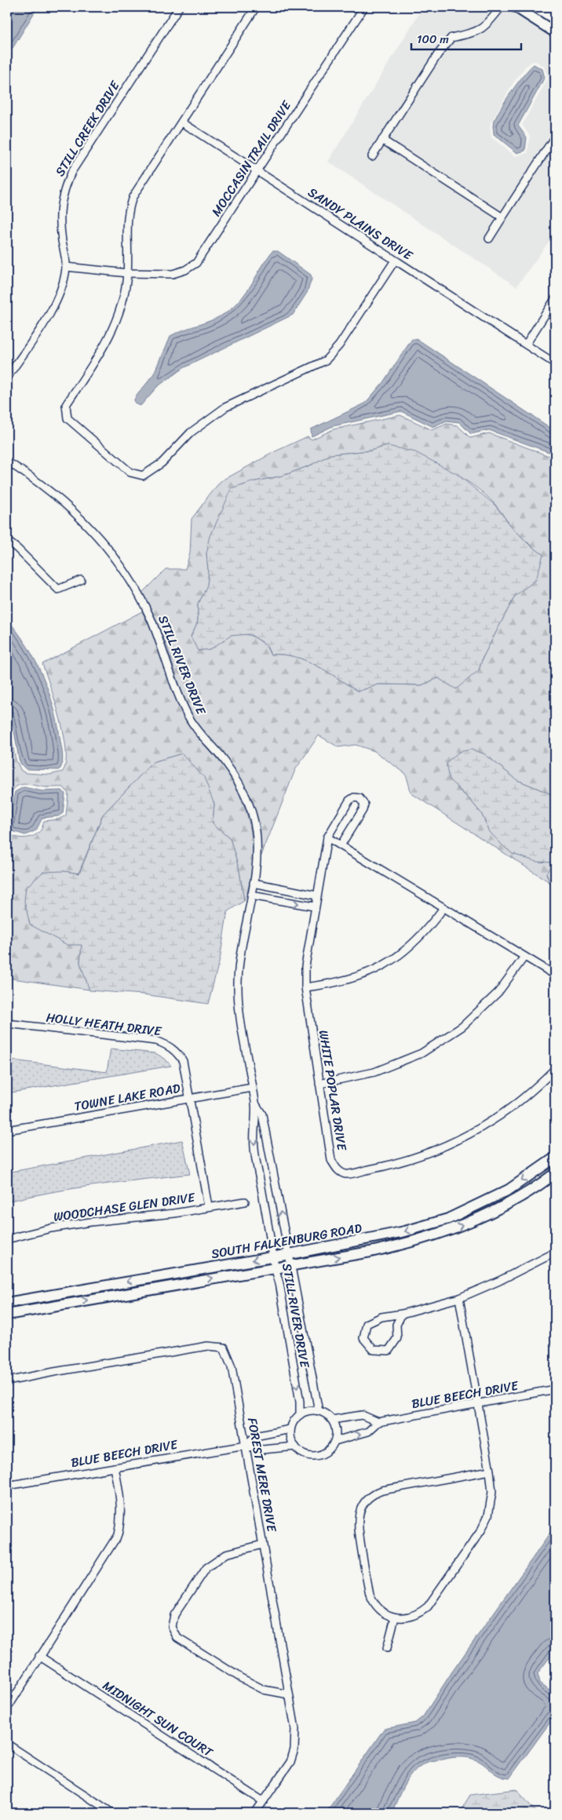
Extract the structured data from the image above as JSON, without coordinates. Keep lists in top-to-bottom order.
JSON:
{
  "streets": {
    "street": [
      "STILL CREEK DRIVE",
      "MOCCASIN TRAIL DRIVE",
      "SANDY PLAINS DRIVE",
      "STILL RIVER DRIVE",
      "HOLLY HEATH DRIVE",
      "WHITE POPLAR DRIVE",
      "TOWNE LAKE ROAD",
      "WOODCHASE GLEN DRIVE",
      "SOUTH FALKENBURG ROAD",
      "BLUE BEECH DRIVE",
      "FOREST MERE DRIVE",
      "MIDNIGHT SUN COURT"
    ]
  },
  "crossings": [
    ["STILL CREEK DRIVE", "MOCCASIN TRAIL DRIVE"],
    ["MOCCASIN TRAIL DRIVE", "SANDY PLAINS DRIVE"],
    ["STILL RIVER DRIVE", "TOWNE LAKE ROAD"],
    ["STILL RIVER DRIVE", "SOUTH FALKENBURG ROAD"],
    ["STILL RIVER DRIVE", "BLUE BEECH DRIVE"],
    ["HOLLY HEATH DRIVE", "TOWNE LAKE ROAD"],
    ["HOLLY HEATH DRIVE", "WOODCHASE GLEN DRIVE"],
    ["BLUE BEECH DRIVE", "FOREST MERE DRIVE"],
    ["FOREST MERE DRIVE", "MIDNIGHT SUN COURT"]
  ],
  "scale_bar": "100 m"
}
